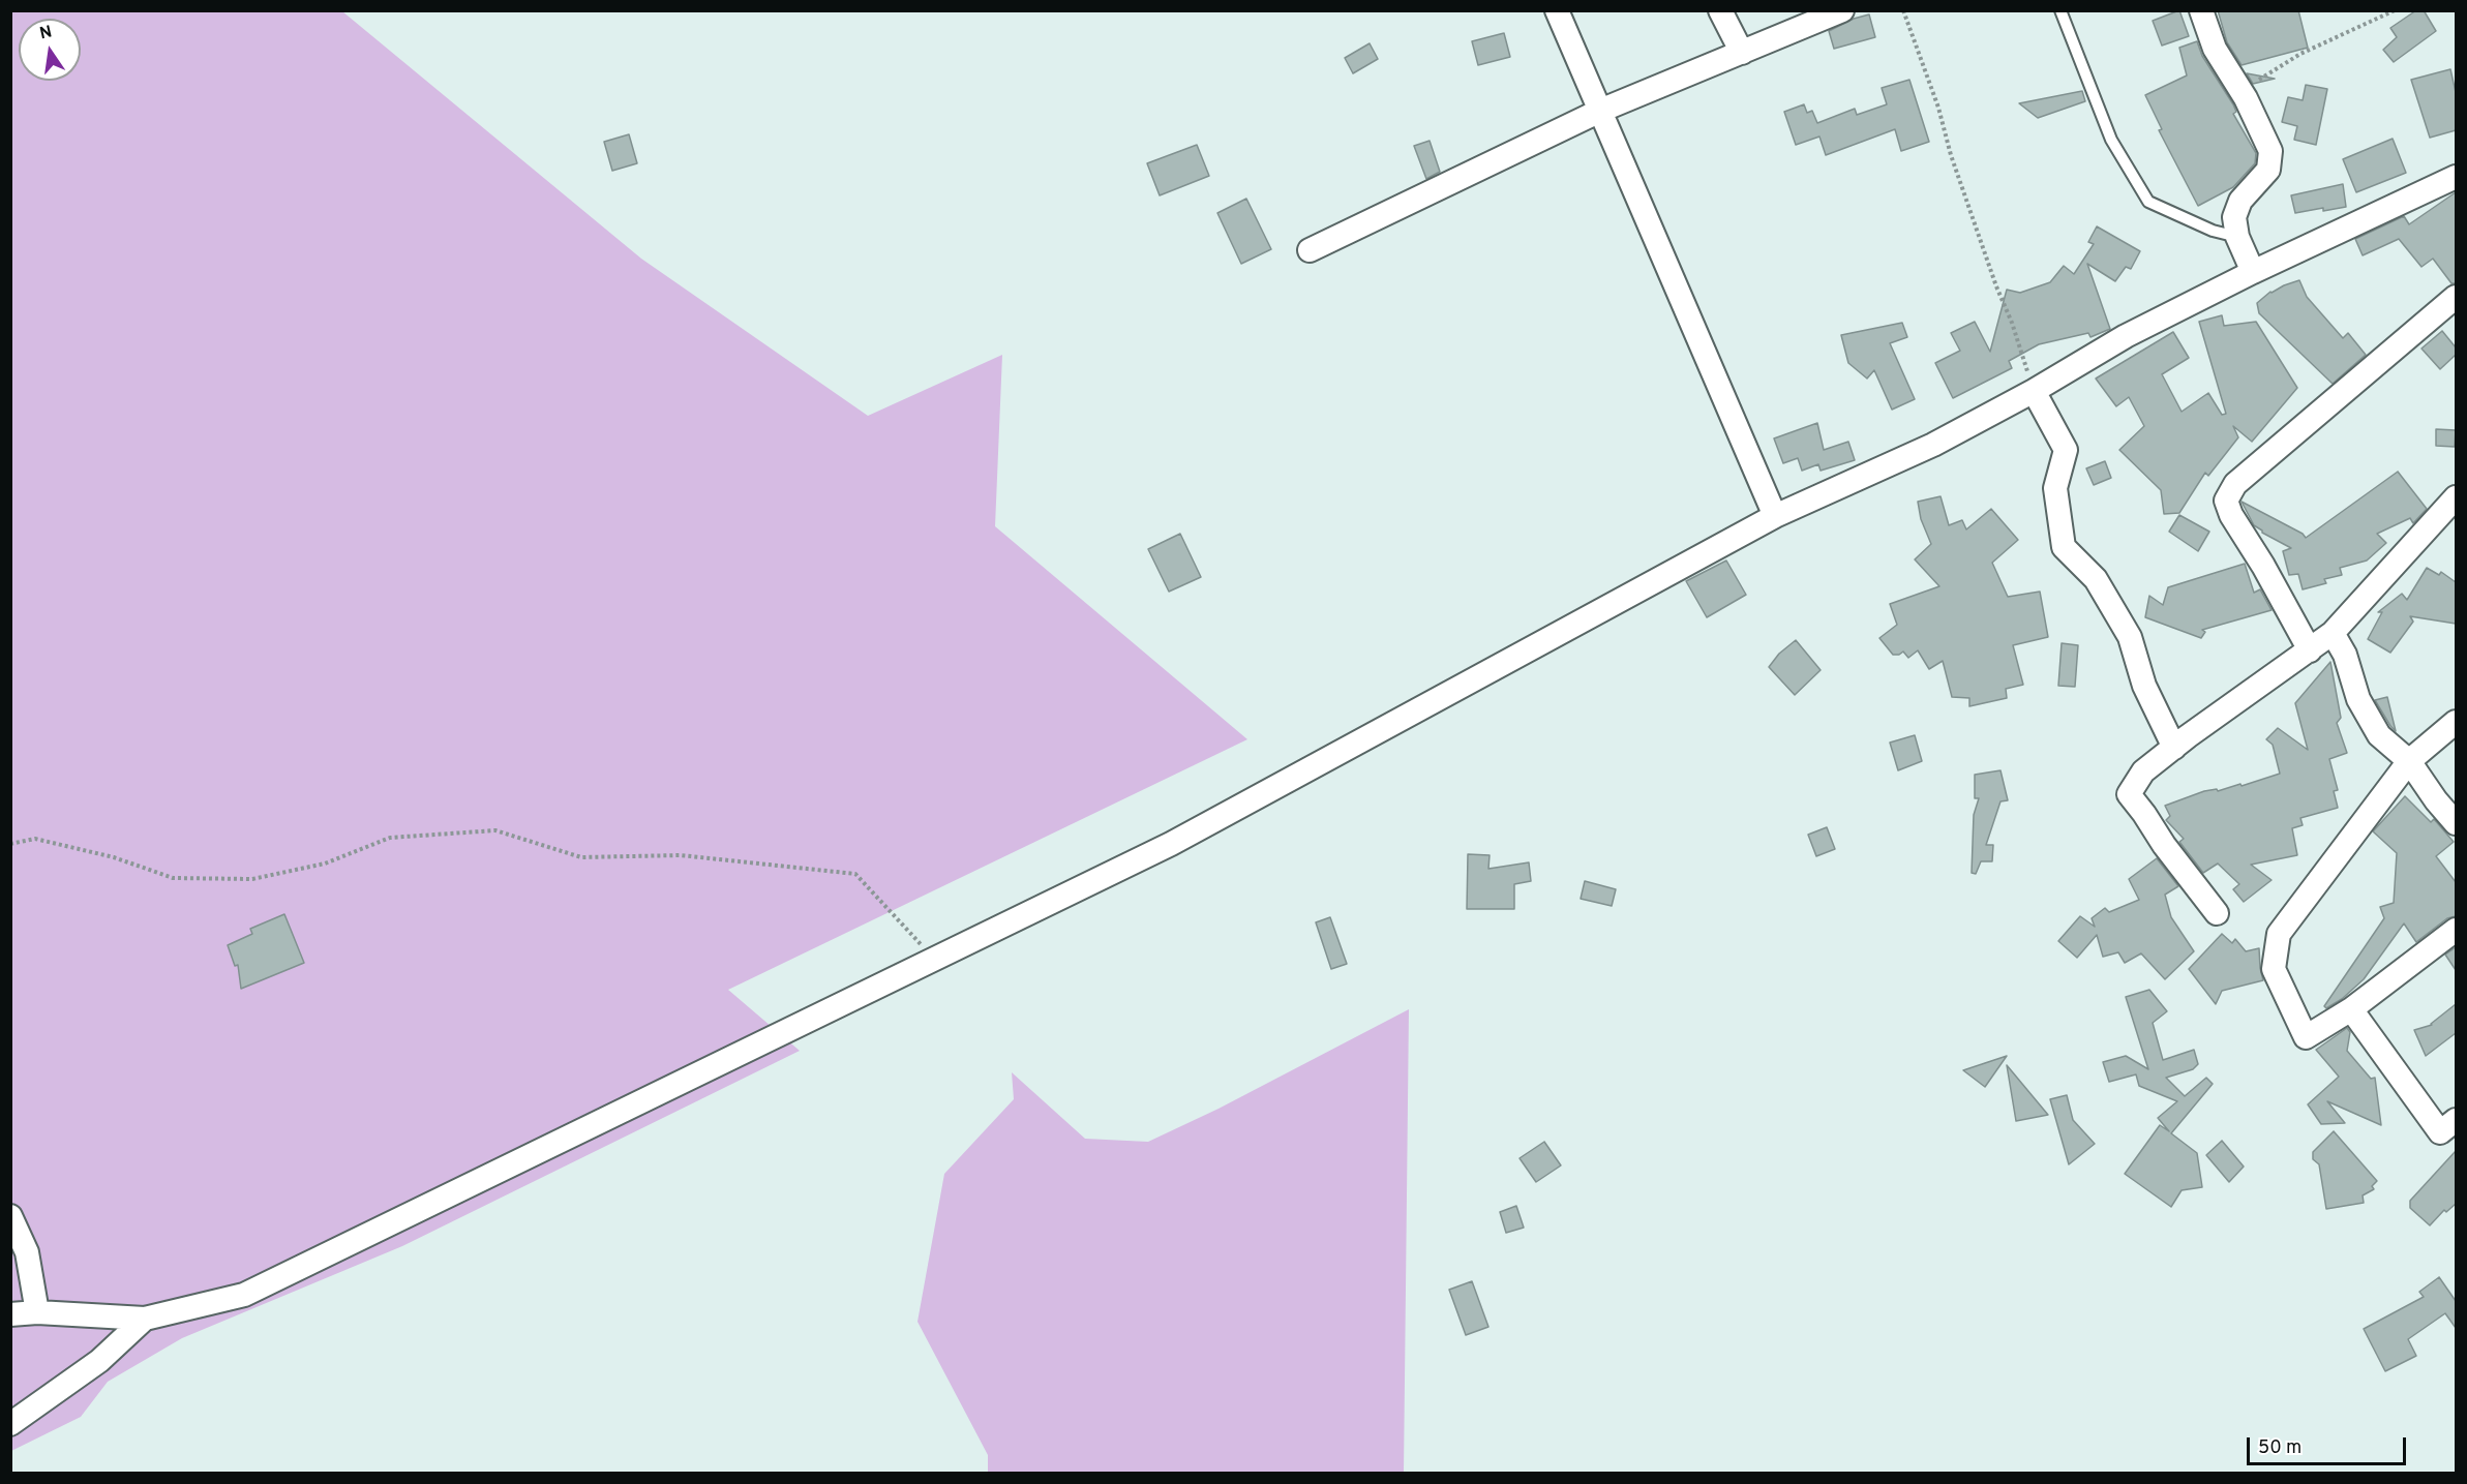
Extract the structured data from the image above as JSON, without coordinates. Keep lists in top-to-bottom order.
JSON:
{
  "scale_bar": "50 m",
  "north": "top"
}
